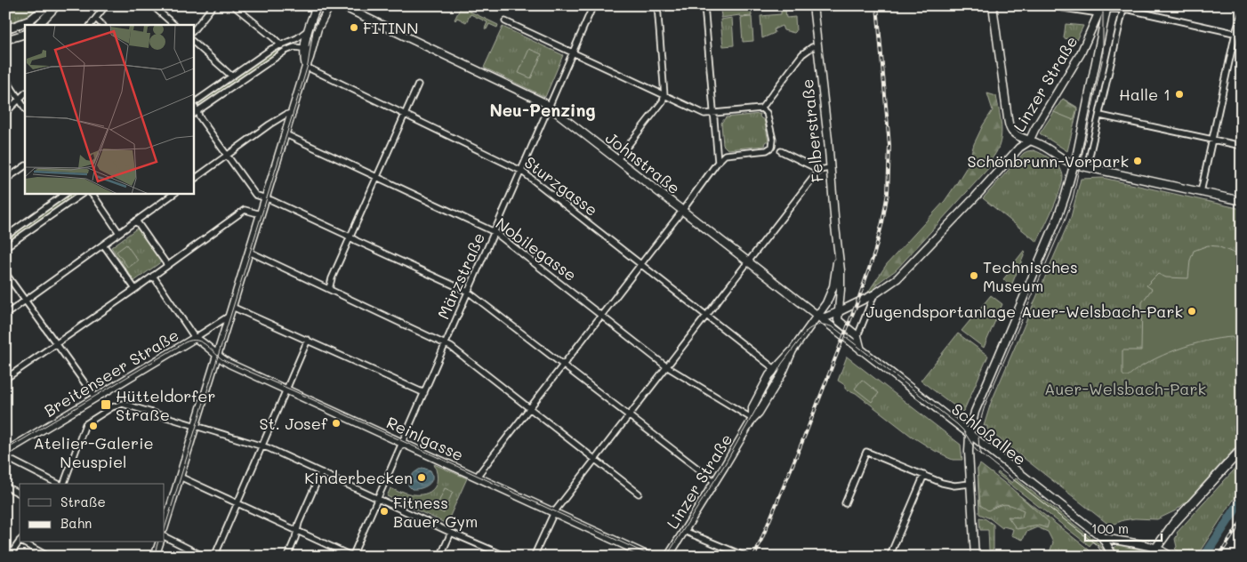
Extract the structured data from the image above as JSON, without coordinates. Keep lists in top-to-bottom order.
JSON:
{
  "streets": {
    "main road": [
      "Linzer Straße",
      "Felberstraße",
      "Johnstraße",
      "Breitenseer Straße",
      "Schloßallee",
      "Reinlgasse"
    ],
    "street": ["Sturzgasse", "Nobilegasse", "Märzstraße"]
  },
  "crossings": [
    ["Linzer Straße", "Felberstraße"],
    ["Linzer Straße", "Johnstraße"],
    ["Linzer Straße", "Sturzgasse"],
    ["Linzer Straße", "Nobilegasse"],
    ["Linzer Straße", "Schloßallee"],
    ["Felberstraße", "Johnstraße"],
    ["Felberstraße", "Schloßallee"],
    ["Johnstraße", "Märzstraße"],
    ["Johnstraße", "Schloßallee"],
    ["Sturzgasse", "Märzstraße"],
    ["Nobilegasse", "Märzstraße"],
    ["Märzstraße", "Reinlgasse"],
    ["Breitenseer Straße", "Reinlgasse"]
  ],
  "districts": ["Neu-Penzing"],
  "parks": ["Auer-Welsbach-Park"],
  "places": {
    "other": [
      "FITINN",
      "Halle 1",
      "Schönbrunn-Vorpark",
      "Technisches Museum",
      "Jugendsportanlage Auer-Welsbach-Park",
      "St. Josef",
      "Atelier-Galerie Neuspiel",
      "Kinderbecken",
      "Fitness Bauer Gym"
    ],
    "transit": ["Hütteldorfer Straße"]
  },
  "legend": ["Straße", "Bahn"],
  "scale_bar": "100 m"
}
